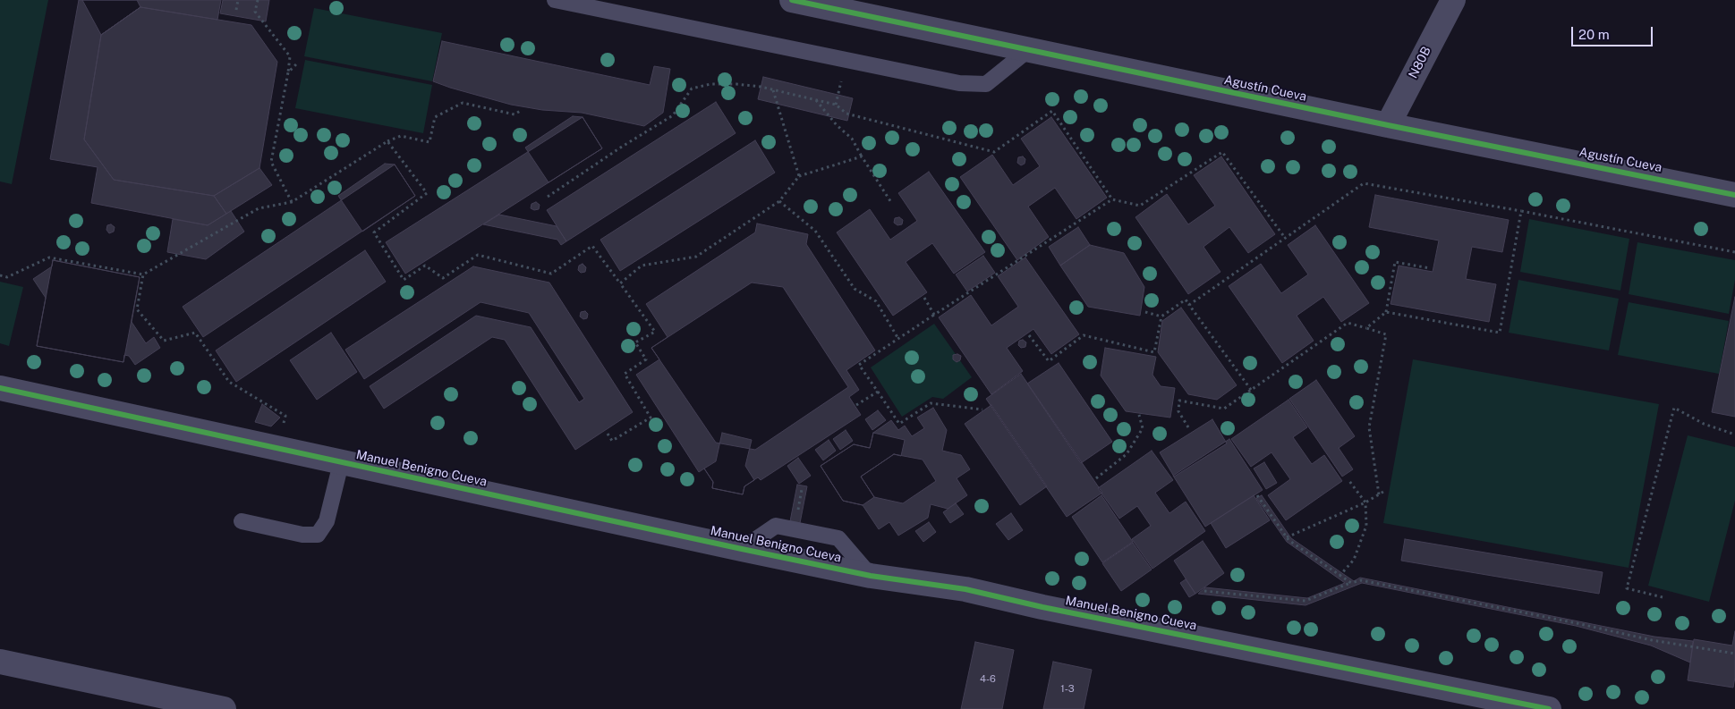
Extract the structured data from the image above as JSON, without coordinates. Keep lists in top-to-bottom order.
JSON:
{
  "streets": {
    "street": ["N80B", "Agustín Cueva", "Manuel Benigno Cueva"]
  },
  "crossings": [
    ["N80B", "Agustín Cueva"]
  ],
  "house_numbers": ["4-6", "1-3"],
  "scale_bar": "20 m"
}
